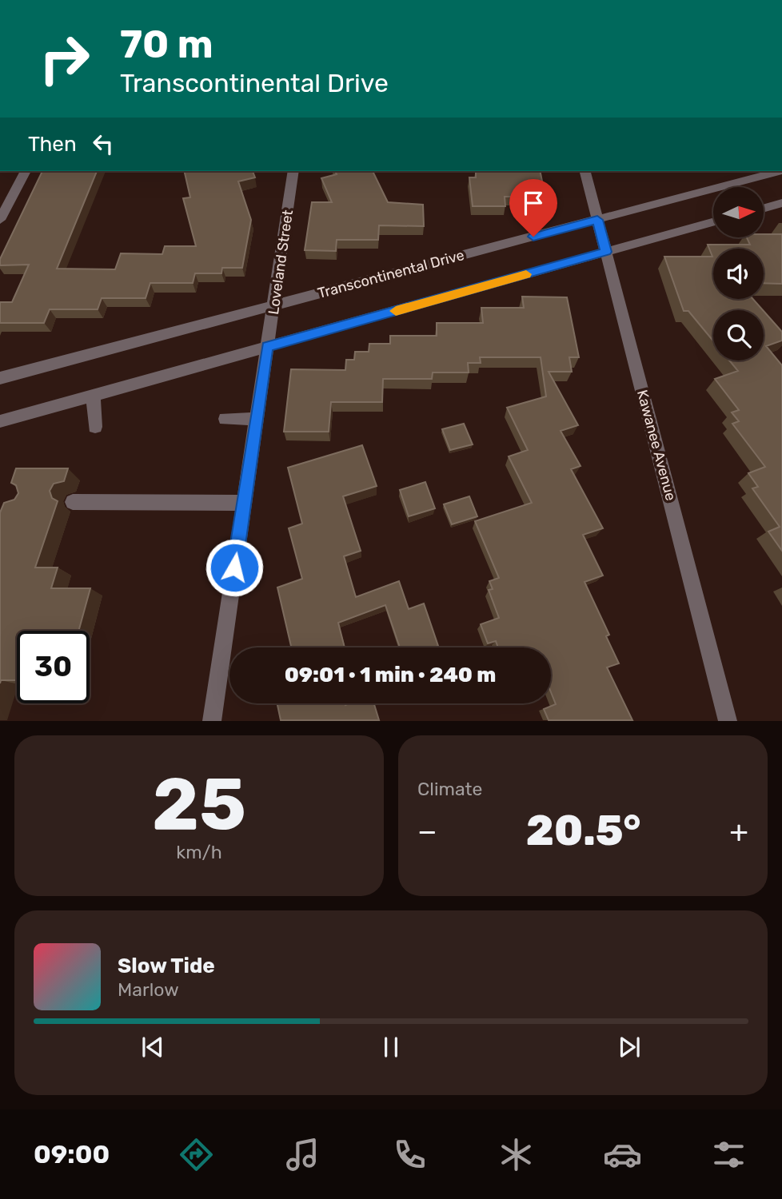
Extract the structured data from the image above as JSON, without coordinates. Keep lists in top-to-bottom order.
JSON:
{
  "streets": {
    "street": ["Loveland Street", "Transcontinental Drive", "Kawanee Avenue"]
  },
  "crossings": [
    ["Loveland Street", "Transcontinental Drive"],
    ["Transcontinental Drive", "Kawanee Avenue"]
  ],
  "north": "right",
  "page": {
    "turn": ["70 m", "Transcontinental Drive"],
    "then": "Then",
    "limit": "30",
    "trip": "09:01 · 1 min · 240 m",
    "tile": [
      ["25", "km/h"],
      "Climate"
    ],
    "heat": ["−", "20.5°", "+"],
    "song": ["Slow Tide", "Marlow"],
    "tabs": "09:00"
  }
}
